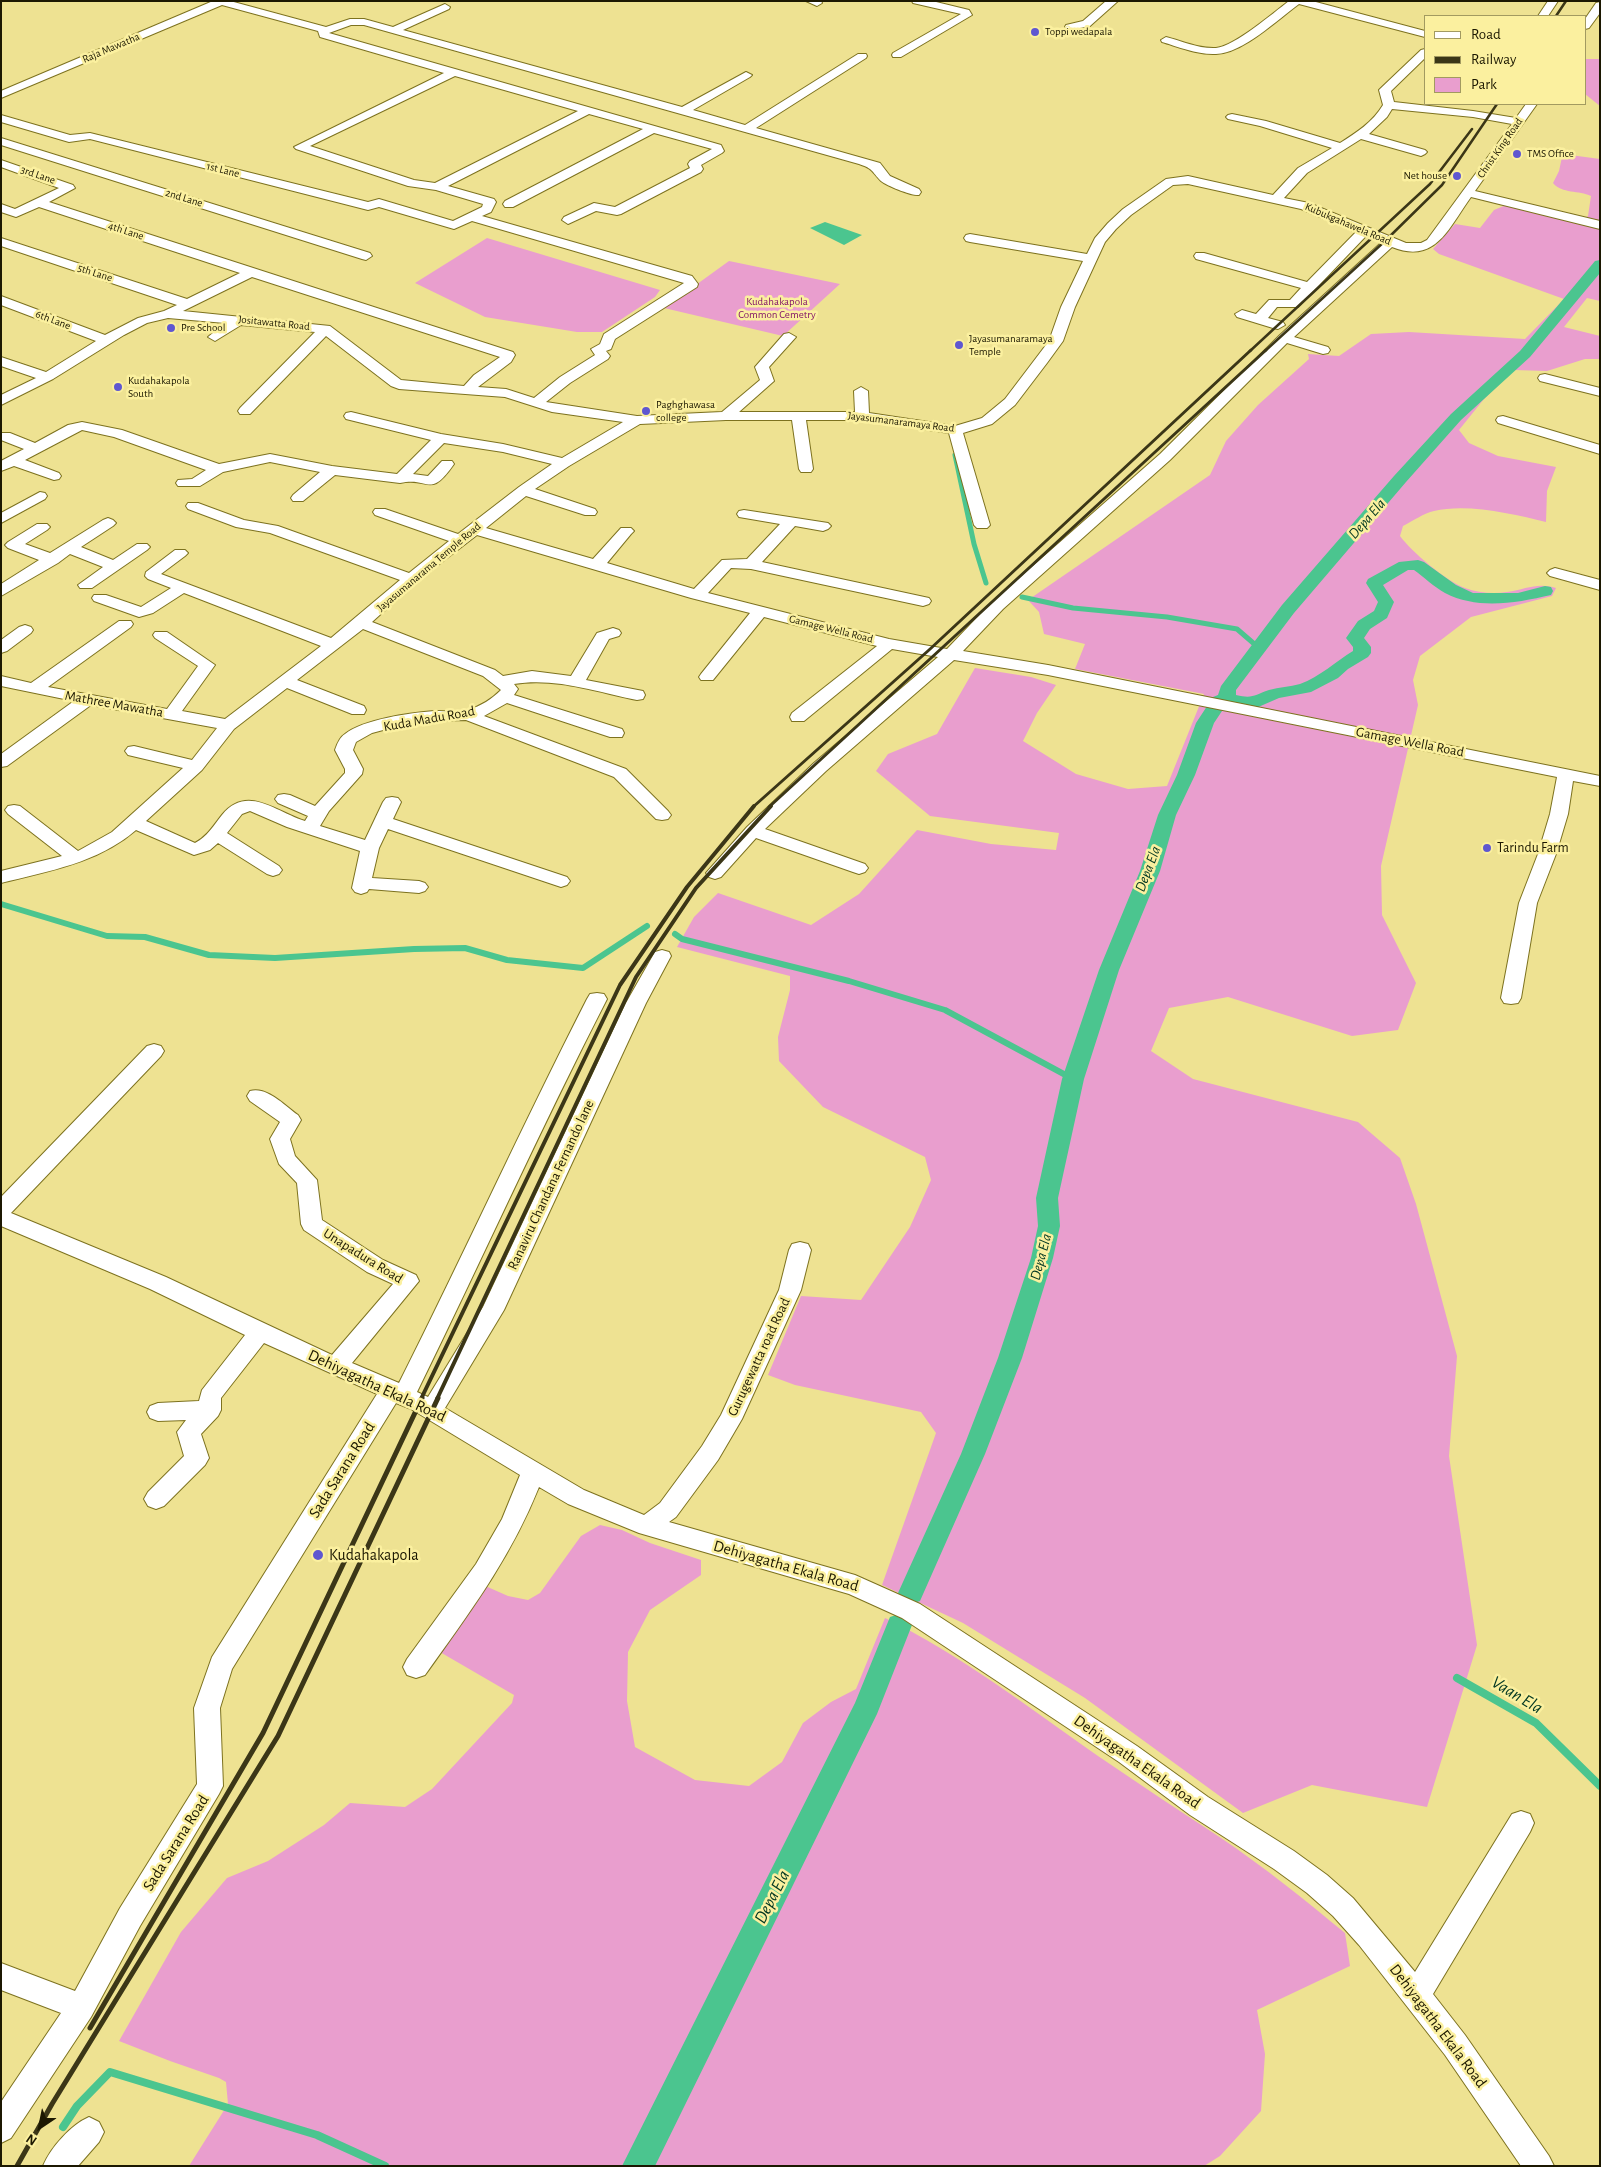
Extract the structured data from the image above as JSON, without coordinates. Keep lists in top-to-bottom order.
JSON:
{
  "streets": {
    "street": [
      "Raja Mawatha",
      "Christ King Road",
      "1st Lane",
      "3rd Lane",
      "2nd Lane",
      "Kubukgahawela Road",
      "4th Lane",
      "5th Lane",
      "6th Lane",
      "Jositawatta Road",
      "Jayasumanaramaya Road",
      "Jayasumanarama Temple Road",
      "Gamage Wella Road",
      "Mathree Mawatha",
      "Kuda Madu Road",
      "Ranaviru Chandana Fernando lane",
      "Unapadura Road",
      "Gurugewatta road Road",
      "Dehiyagatha Ekala Road",
      "Sada Sarana Road"
    ]
  },
  "crossings": [
    ["Christ King Road", "Kubukgahawela Road"],
    ["3rd Lane", "4th Lane"],
    ["Kubukgahawela Road", "Jayasumanaramaya Road"],
    ["4th Lane", "Jositawatta Road"],
    ["6th Lane", "Jositawatta Road"],
    ["Jositawatta Road", "Jayasumanaramaya Road"],
    ["Jositawatta Road", "Jayasumanarama Temple Road"],
    ["Jayasumanaramaya Road", "Jayasumanarama Temple Road"],
    ["Jayasumanarama Temple Road", "Gamage Wella Road"],
    ["Jayasumanarama Temple Road", "Mathree Mawatha"],
    ["Ranaviru Chandana Fernando lane", "Dehiyagatha Ekala Road"],
    ["Unapadura Road", "Dehiyagatha Ekala Road"],
    ["Gurugewatta road Road", "Dehiyagatha Ekala Road"],
    ["Dehiyagatha Ekala Road", "Sada Sarana Road"]
  ],
  "water": ["Depa Ela", "Vaan Ela"],
  "parks": ["Kudahakapola Common Cemetry"],
  "places": [
    "Toppi wedapala",
    "TMS Office",
    "Net house",
    "Pre School",
    "Jayasumanaramaya Temple",
    "Kudahakapola South",
    "Paghghawasa college",
    "Tarindu Farm",
    "Kudahakapola"
  ],
  "legend": ["Road", "Railway", "Park"],
  "north": "bottom left"
}
